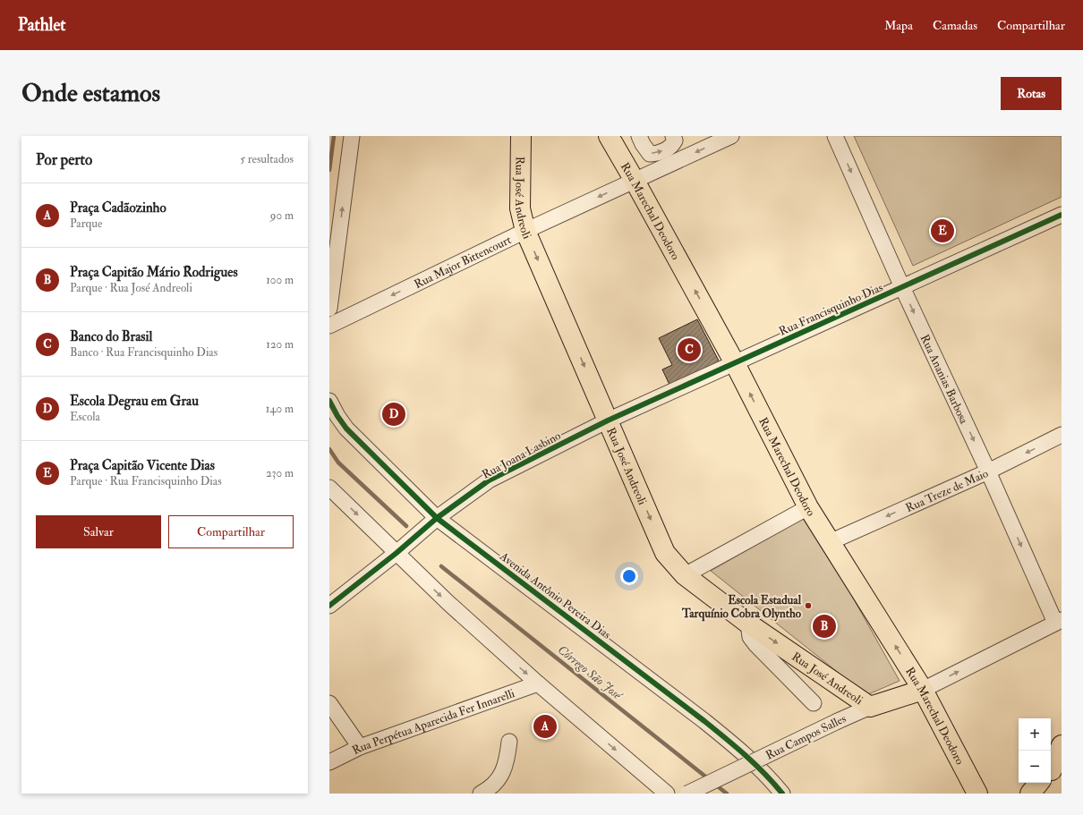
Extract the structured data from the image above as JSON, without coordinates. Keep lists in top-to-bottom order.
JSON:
{
  "streets": {
    "main road": ["Rua José Andreoli", "Rua Marechal Deodoro", "Rua Campos Salles"],
    "street": [
      "Rua Major Bittencourt",
      "Rua Francisquinho Dias",
      "Rua Ananias Barbosa",
      "Rua Joana Lasbino",
      "Rua Treze de Maio",
      "Avenida Antônio Pereira Dias",
      "Rua Perpétua Aparecida Fer Innarelli"
    ]
  },
  "crossings": [
    ["Rua José Andreoli", "Rua Major Bittencourt"],
    ["Rua José Andreoli", "Rua Francisquinho Dias"],
    ["Rua José Andreoli", "Rua Joana Lasbino"],
    ["Rua José Andreoli", "Rua Campos Salles"],
    ["Rua Marechal Deodoro", "Rua Major Bittencourt"],
    ["Rua Marechal Deodoro", "Rua Francisquinho Dias"],
    ["Rua Marechal Deodoro", "Rua Treze de Maio"],
    ["Rua Marechal Deodoro", "Rua Campos Salles"],
    ["Rua Francisquinho Dias", "Rua Ananias Barbosa"],
    ["Rua Francisquinho Dias", "Rua Joana Lasbino"],
    ["Rua Ananias Barbosa", "Rua Treze de Maio"],
    ["Rua Ananias Barbosa", "Rua Campos Salles"],
    ["Rua Joana Lasbino", "Avenida Antônio Pereira Dias"]
  ],
  "one_way": [
    "Rua José Andreoli",
    "Rua Marechal Deodoro",
    "Rua Major Bittencourt",
    "Rua Ananias Barbosa",
    "Rua Treze de Maio",
    "Rua Campos Salles"
  ],
  "water": ["Córrego São José"],
  "places": ["Escola Estadual Tarquínio Cobra Olyntho"],
  "page": {
    "header": "Pathlet",
    "nav": ["Mapa", "Camadas", "Compartilhar"],
    "buttons": [
      "Rotas",
      ["Salvar", "Compartilhar"]
    ],
    "title": "Onde estamos",
    "heading": ["Por perto", "5 resultados"],
    "list": [
      {
        "mark": "A",
        "name": "Praça Cadãozinho",
        "note": "Parque",
        "value": "90 m"
      },
      {
        "mark": "B",
        "name": "Praça Capitão Mário Rodrigues",
        "note": "Parque · Rua José Andreoli",
        "value": "100 m"
      },
      {
        "mark": "C",
        "name": "Banco do Brasil",
        "note": "Banco · Rua Francisquinho Dias",
        "value": "120 m"
      },
      {
        "mark": "D",
        "name": "Escola Degrau em Grau",
        "note": "Escola",
        "value": "140 m"
      },
      {
        "mark": "E",
        "name": "Praça Capitão Vicente Dias",
        "note": "Parque · Rua Francisquinho Dias",
        "value": "230 m"
      }
    ],
    "pins": [
      "E",
      "C",
      "D",
      "B",
      "A"
    ],
    "map_buttons": ["+", "−"]
  }
}
